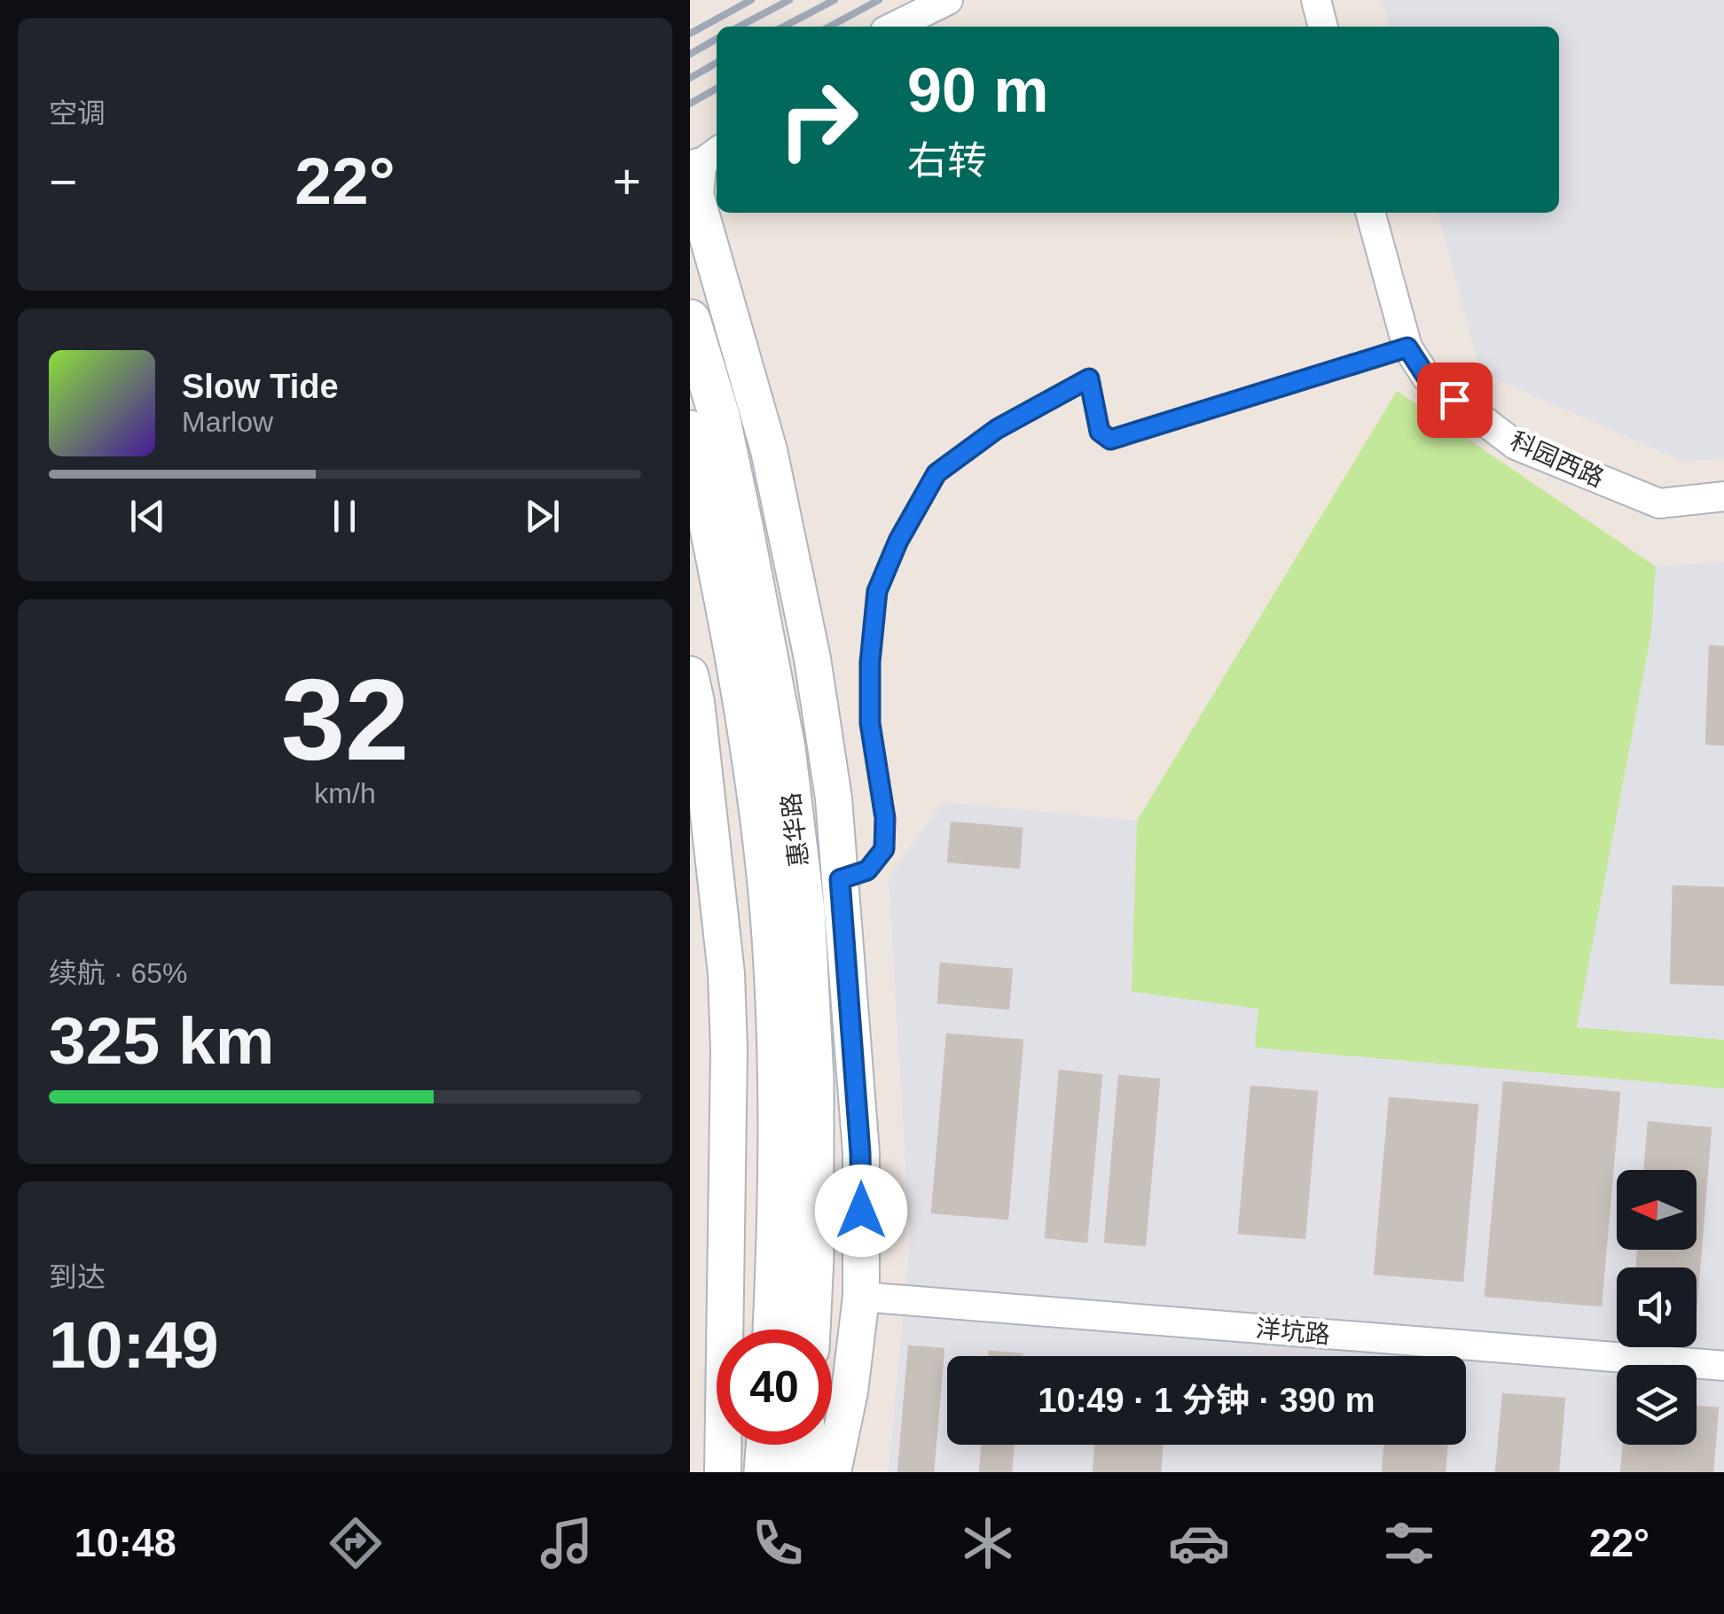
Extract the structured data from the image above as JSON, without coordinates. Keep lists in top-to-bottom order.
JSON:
{
  "streets": {
    "main road": ["惠华路"],
    "street": ["科园西路", "洋坑路"]
  },
  "north": "left",
  "page": {
    "tile": [
      "空调",
      ["32", "km/h"],
      ["续航 · 65%", "325 km"],
      ["到达", "10:49"]
    ],
    "turn": ["90 m", "右转"],
    "heat": ["−", "22°", "+"],
    "song": ["Slow Tide", "Marlow"],
    "limit": "40",
    "trip": "10:49 · 1 分钟 · 390 m",
    "tabs": ["10:48", "22°"]
  }
}
